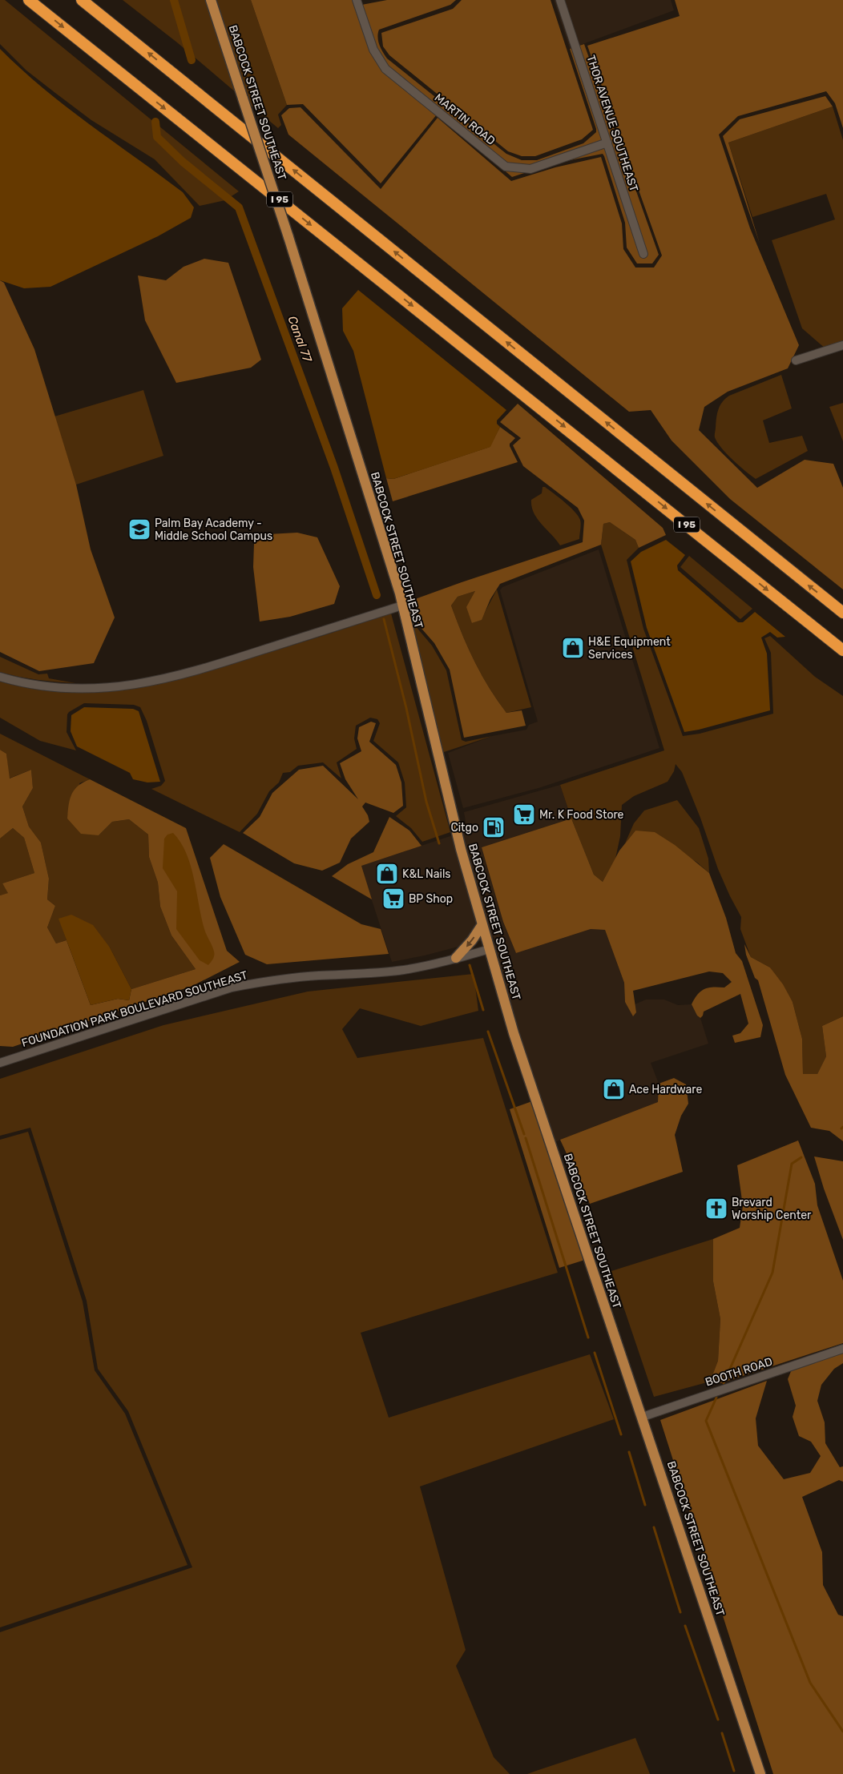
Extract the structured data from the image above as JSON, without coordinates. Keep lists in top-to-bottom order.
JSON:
{
  "streets": {
    "highway": ["I 95"],
    "main road": ["BABCOCK STREET SOUTHEAST"],
    "street": [
      "MARTIN ROAD",
      "THOR AVENUE SOUTHEAST",
      "FOUNDATION PARK BOULEVARD SOUTHEAST",
      "BOOTH ROAD"
    ]
  },
  "crossings": [
    ["BABCOCK STREET SOUTHEAST", "FOUNDATION PARK BOULEVARD SOUTHEAST"],
    ["BABCOCK STREET SOUTHEAST", "BOOTH ROAD"],
    ["MARTIN ROAD", "THOR AVENUE SOUTHEAST"]
  ],
  "water": ["Canal 77"],
  "places": {
    "school or university": ["Palm Bay Academy - Middle School Campus"],
    "shop": ["H&E Equipment Services", "K&L Nails", "Ace Hardware"],
    "supermarket": ["Mr. K Food Store", "BP Shop"],
    "fuel station": ["Citgo"],
    "church": ["Brevard Worship Center"]
  }
}
